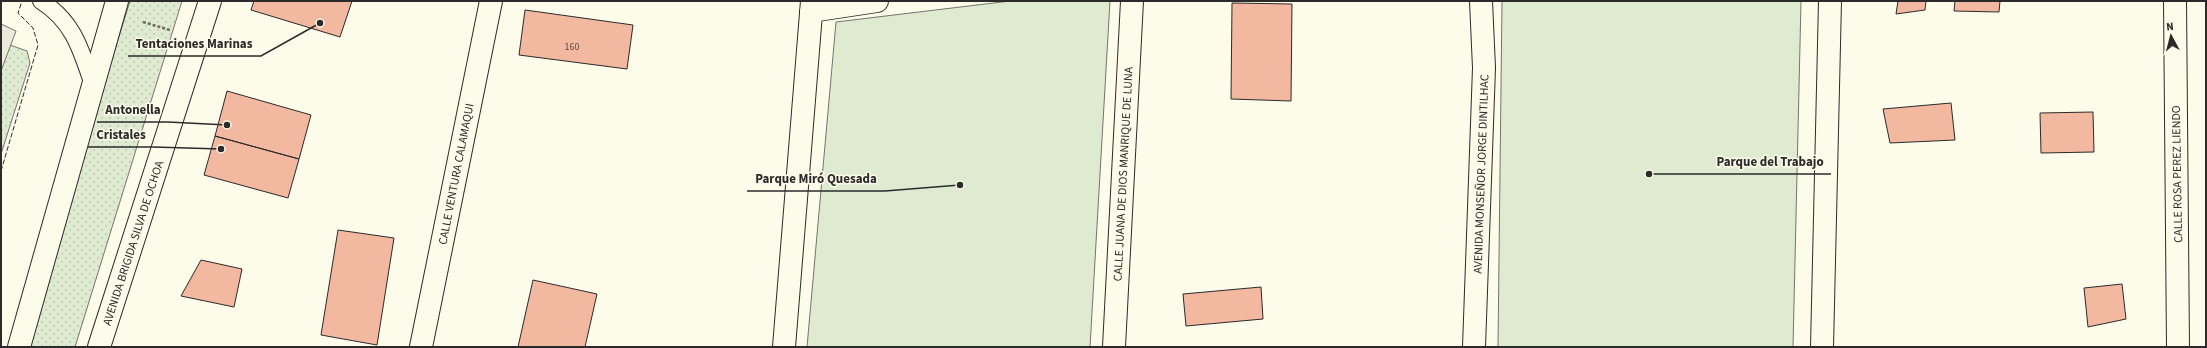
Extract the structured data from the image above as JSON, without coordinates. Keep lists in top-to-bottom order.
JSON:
{
  "streets": {
    "street": [
      "CALLE VENTURA CALAMAQUI",
      "CALLE JUANA DE DIOS MANRIQUE DE LUNA",
      "AVENIDA MONSEÑOR JORGE DINTILHAC",
      "CALLE ROSA PEREZ LIENDO",
      "AVENIDA BRIGIDA SILVA DE OCHOA"
    ]
  },
  "places": [
    "Tentaciones Marinas",
    "Antonella",
    "Cristales",
    "Parque del Trabajo",
    "Parque Miró Quesada"
  ],
  "house_numbers": ["160"],
  "north": "top"
}
